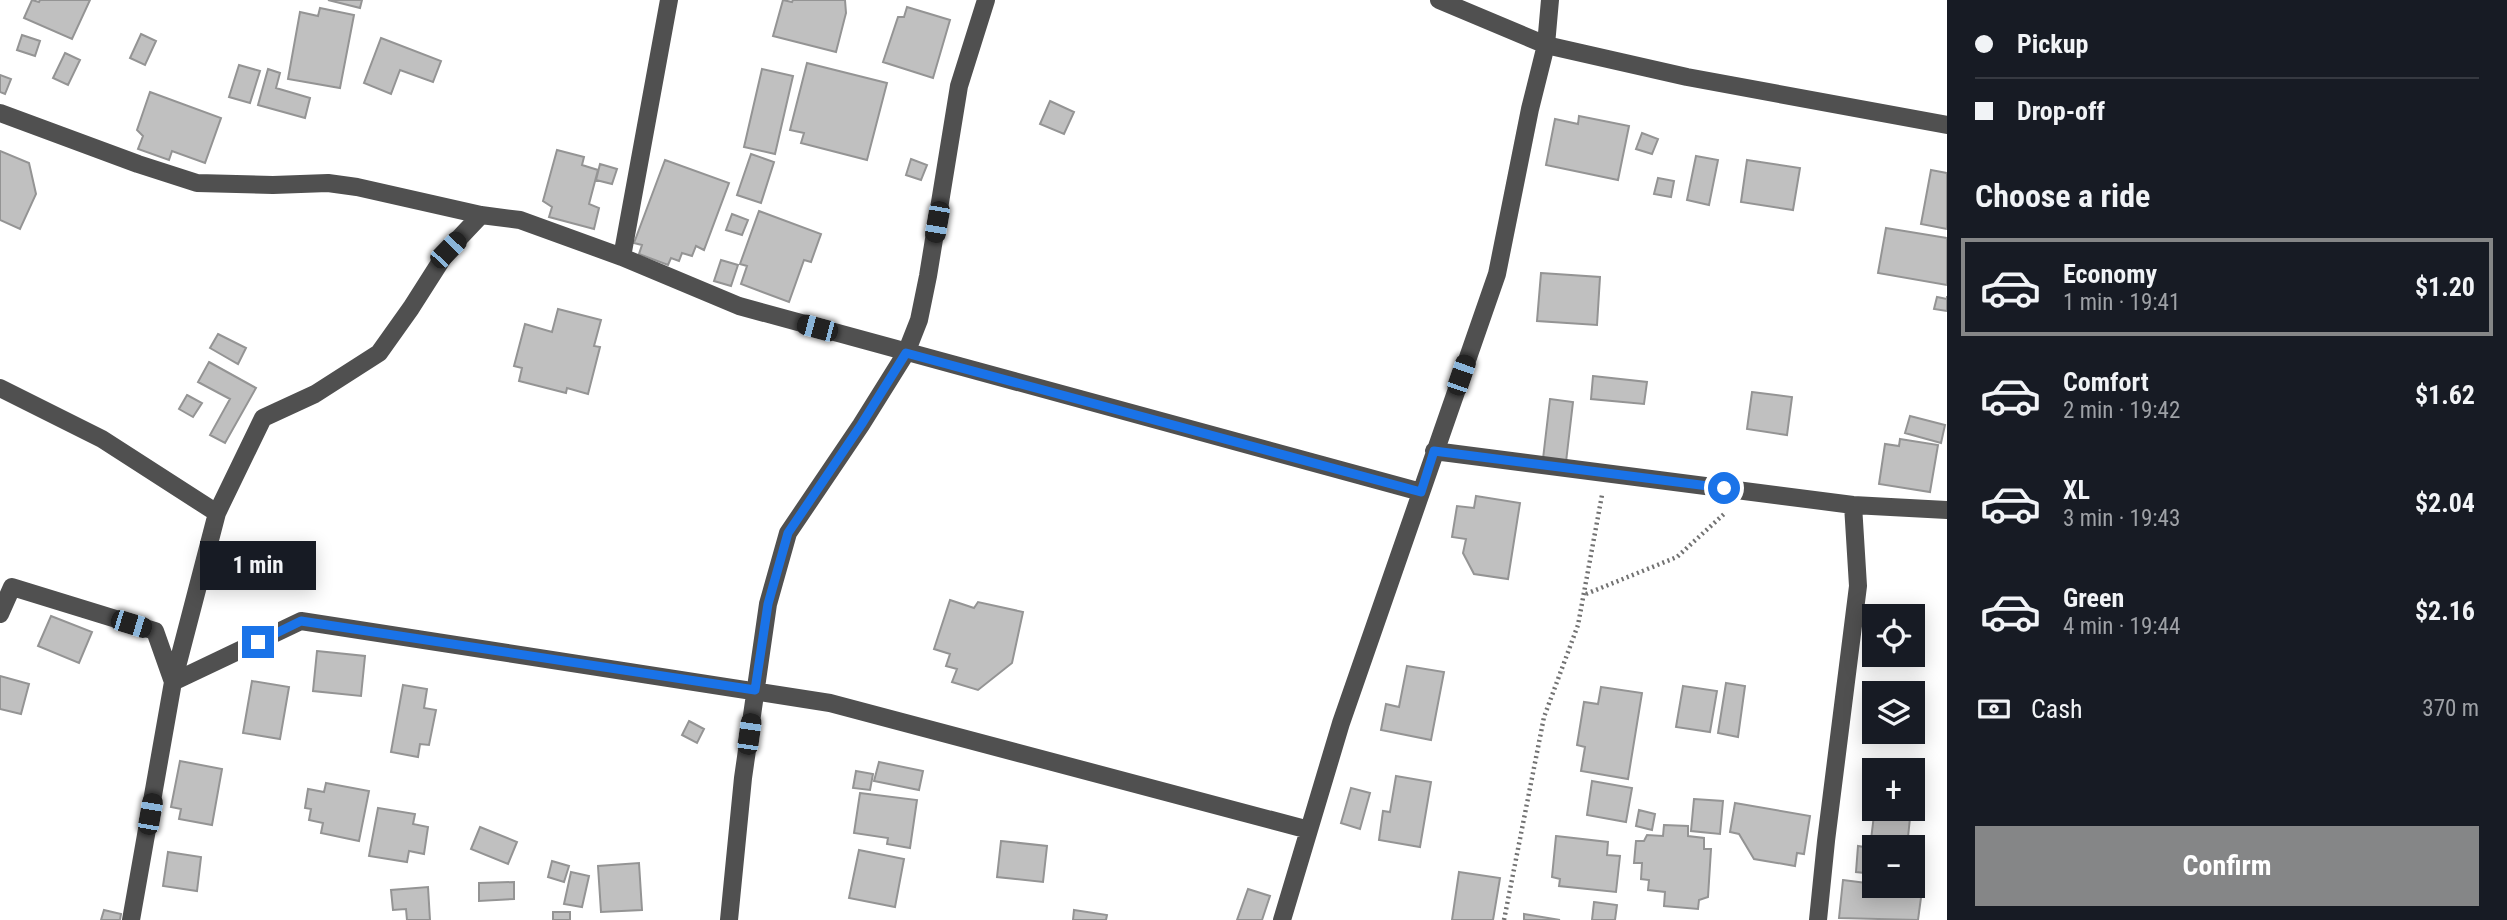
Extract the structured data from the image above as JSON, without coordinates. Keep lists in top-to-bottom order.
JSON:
{
  "page": {
    "banner": ["Pickup", "Drop-off"],
    "heading": "Choose a ride",
    "list": [
      {
        "name": "Economy",
        "note": "1 min · 19:41",
        "value": "$1.20"
      },
      {
        "name": "Comfort",
        "note": "2 min · 19:42",
        "value": "$1.62"
      },
      {
        "name": "XL",
        "note": "3 min · 19:43",
        "value": "$2.04"
      },
      {
        "name": "Green",
        "note": "4 min · 19:44",
        "value": "$2.16"
      }
    ],
    "bubble": "1 min",
    "map_buttons": ["+", "−"],
    "pay": ["Cash", "370 m"],
    "buttons": "Confirm"
  }
}
